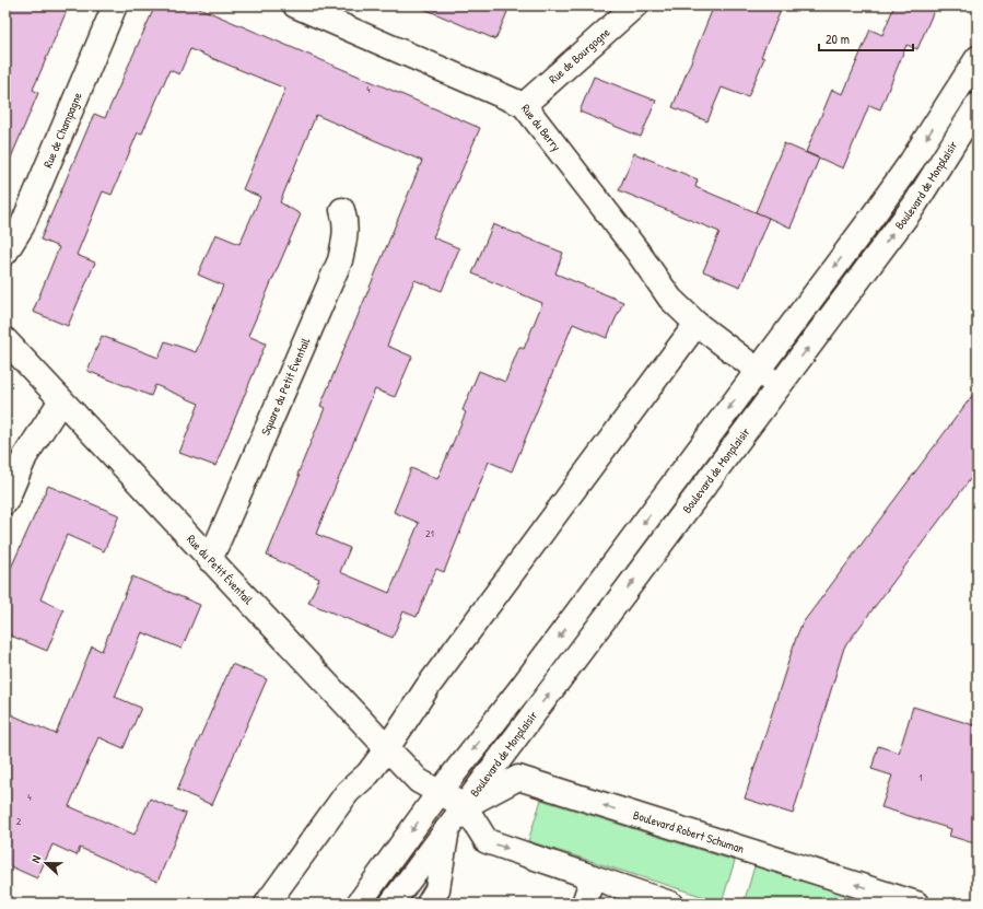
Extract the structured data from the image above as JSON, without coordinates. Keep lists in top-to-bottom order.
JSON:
{
  "streets": {
    "street": [
      "Rue de Bourgogne",
      "Rue du Berry",
      "Rue de Champagne",
      "Boulevard de Monplaisir",
      "Square du Petit Éventail",
      "Rue du Petit Éventail",
      "Boulevard Robert Schuman"
    ]
  },
  "crossings": [
    ["Rue de Bourgogne", "Rue du Berry"],
    ["Boulevard de Monplaisir", "Rue du Petit Éventail"],
    ["Boulevard de Monplaisir", "Boulevard Robert Schuman"],
    ["Square du Petit Éventail", "Rue du Petit Éventail"]
  ],
  "house_numbers": [
    "4",
    "21",
    "1",
    "4",
    "2"
  ],
  "scale_bar": "20 m",
  "north": "left"
}
